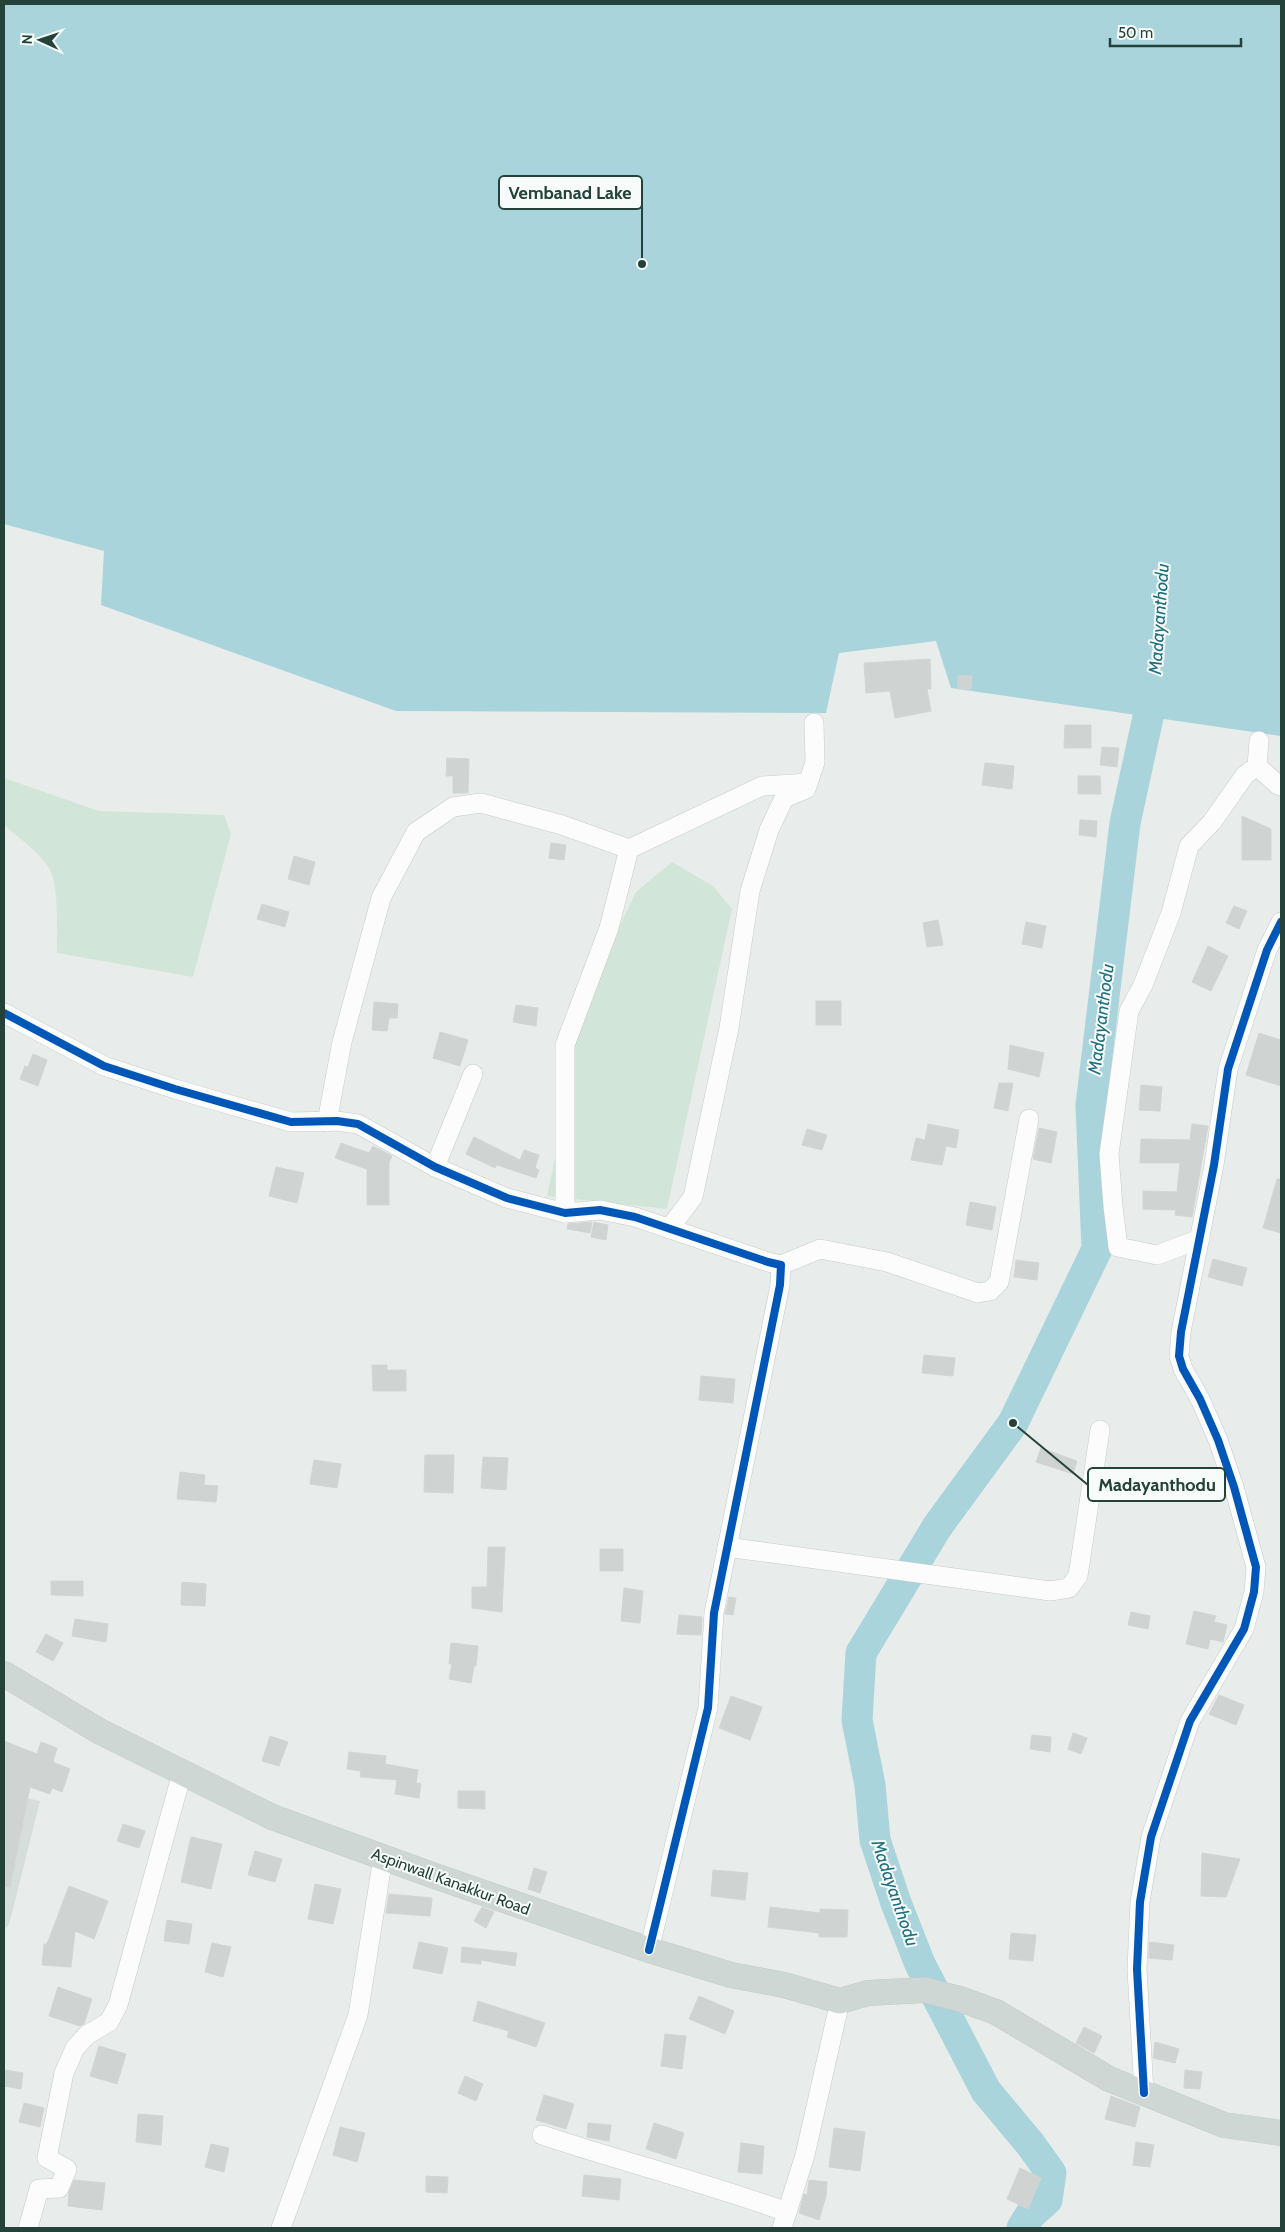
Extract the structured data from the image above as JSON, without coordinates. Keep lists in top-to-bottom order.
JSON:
{
  "streets": {
    "main road": ["Aspinwall Kanakkur Road"]
  },
  "water": ["Madayanthodu"],
  "places": ["Vembanad Lake", "Madayanthodu"],
  "scale_bar": "50 m",
  "north": "left"
}
